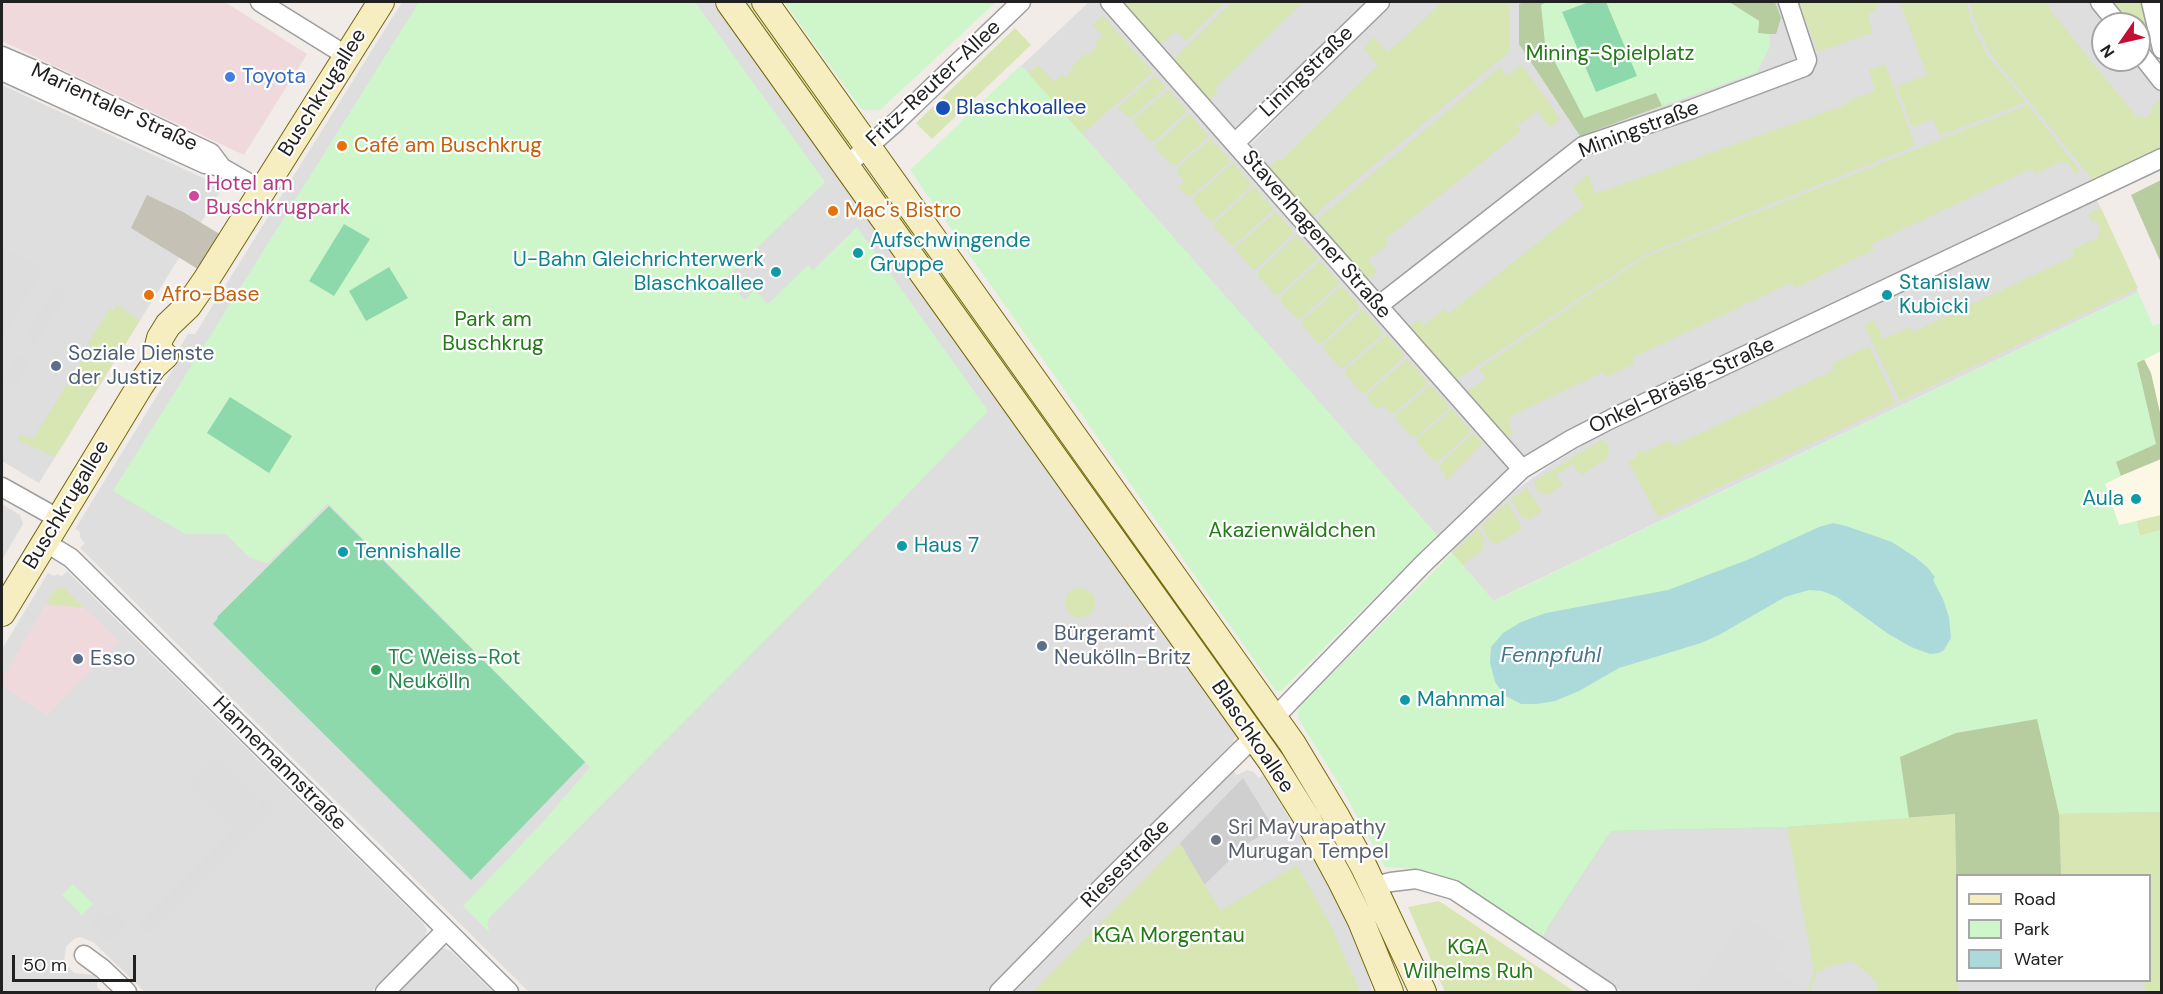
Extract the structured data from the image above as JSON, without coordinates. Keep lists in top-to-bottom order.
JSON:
{
  "streets": {
    "main road": ["Buschkrugallee", "Blaschkoallee"],
    "street": [
      "Liningstraße",
      "Fritz-Reuter-Allee",
      "Marientaler Straße",
      "Miningstraße",
      "Stavenhagener Straße",
      "Onkel-Bräsig-Straße",
      "Hannemannstraße",
      "Riesestraße"
    ]
  },
  "crossings": [
    ["Liningstraße", "Stavenhagener Straße"],
    ["Fritz-Reuter-Allee", "Blaschkoallee"],
    ["Buschkrugallee", "Marientaler Straße"],
    ["Buschkrugallee", "Hannemannstraße"],
    ["Miningstraße", "Stavenhagener Straße"],
    ["Stavenhagener Straße", "Onkel-Bräsig-Straße"],
    ["Onkel-Bräsig-Straße", "Blaschkoallee"],
    ["Blaschkoallee", "Riesestraße"]
  ],
  "water": ["Fennpfuhl"],
  "parks": [
    "Mining-Spielplatz",
    "Park am Buschkrug",
    "Akazienwäldchen",
    "KGA Morgentau",
    "KGA Wilhelms Ruh"
  ],
  "places": [
    "Toyota",
    "Blaschkoallee",
    "Café am Buschkrug",
    "Hotel am Buschkrugpark",
    "Mac's Bistro",
    "Aufschwingende Gruppe",
    "U-Bahn Gleichrichterwerk Blaschkoallee",
    "Afro-Base",
    "Stanislaw Kubicki",
    "Soziale Dienste der Justiz",
    "Aula",
    "Haus 7",
    "Tennishalle",
    "Bürgeramt Neukölln-Britz",
    "Esso",
    "TC Weiss-Rot Neukölln",
    "Mahnmal",
    "Sri Mayurapathy Murugan Tempel"
  ],
  "legend": ["Road", "Park", "Water"],
  "scale_bar": "50 m",
  "north": "bottom left"
}
